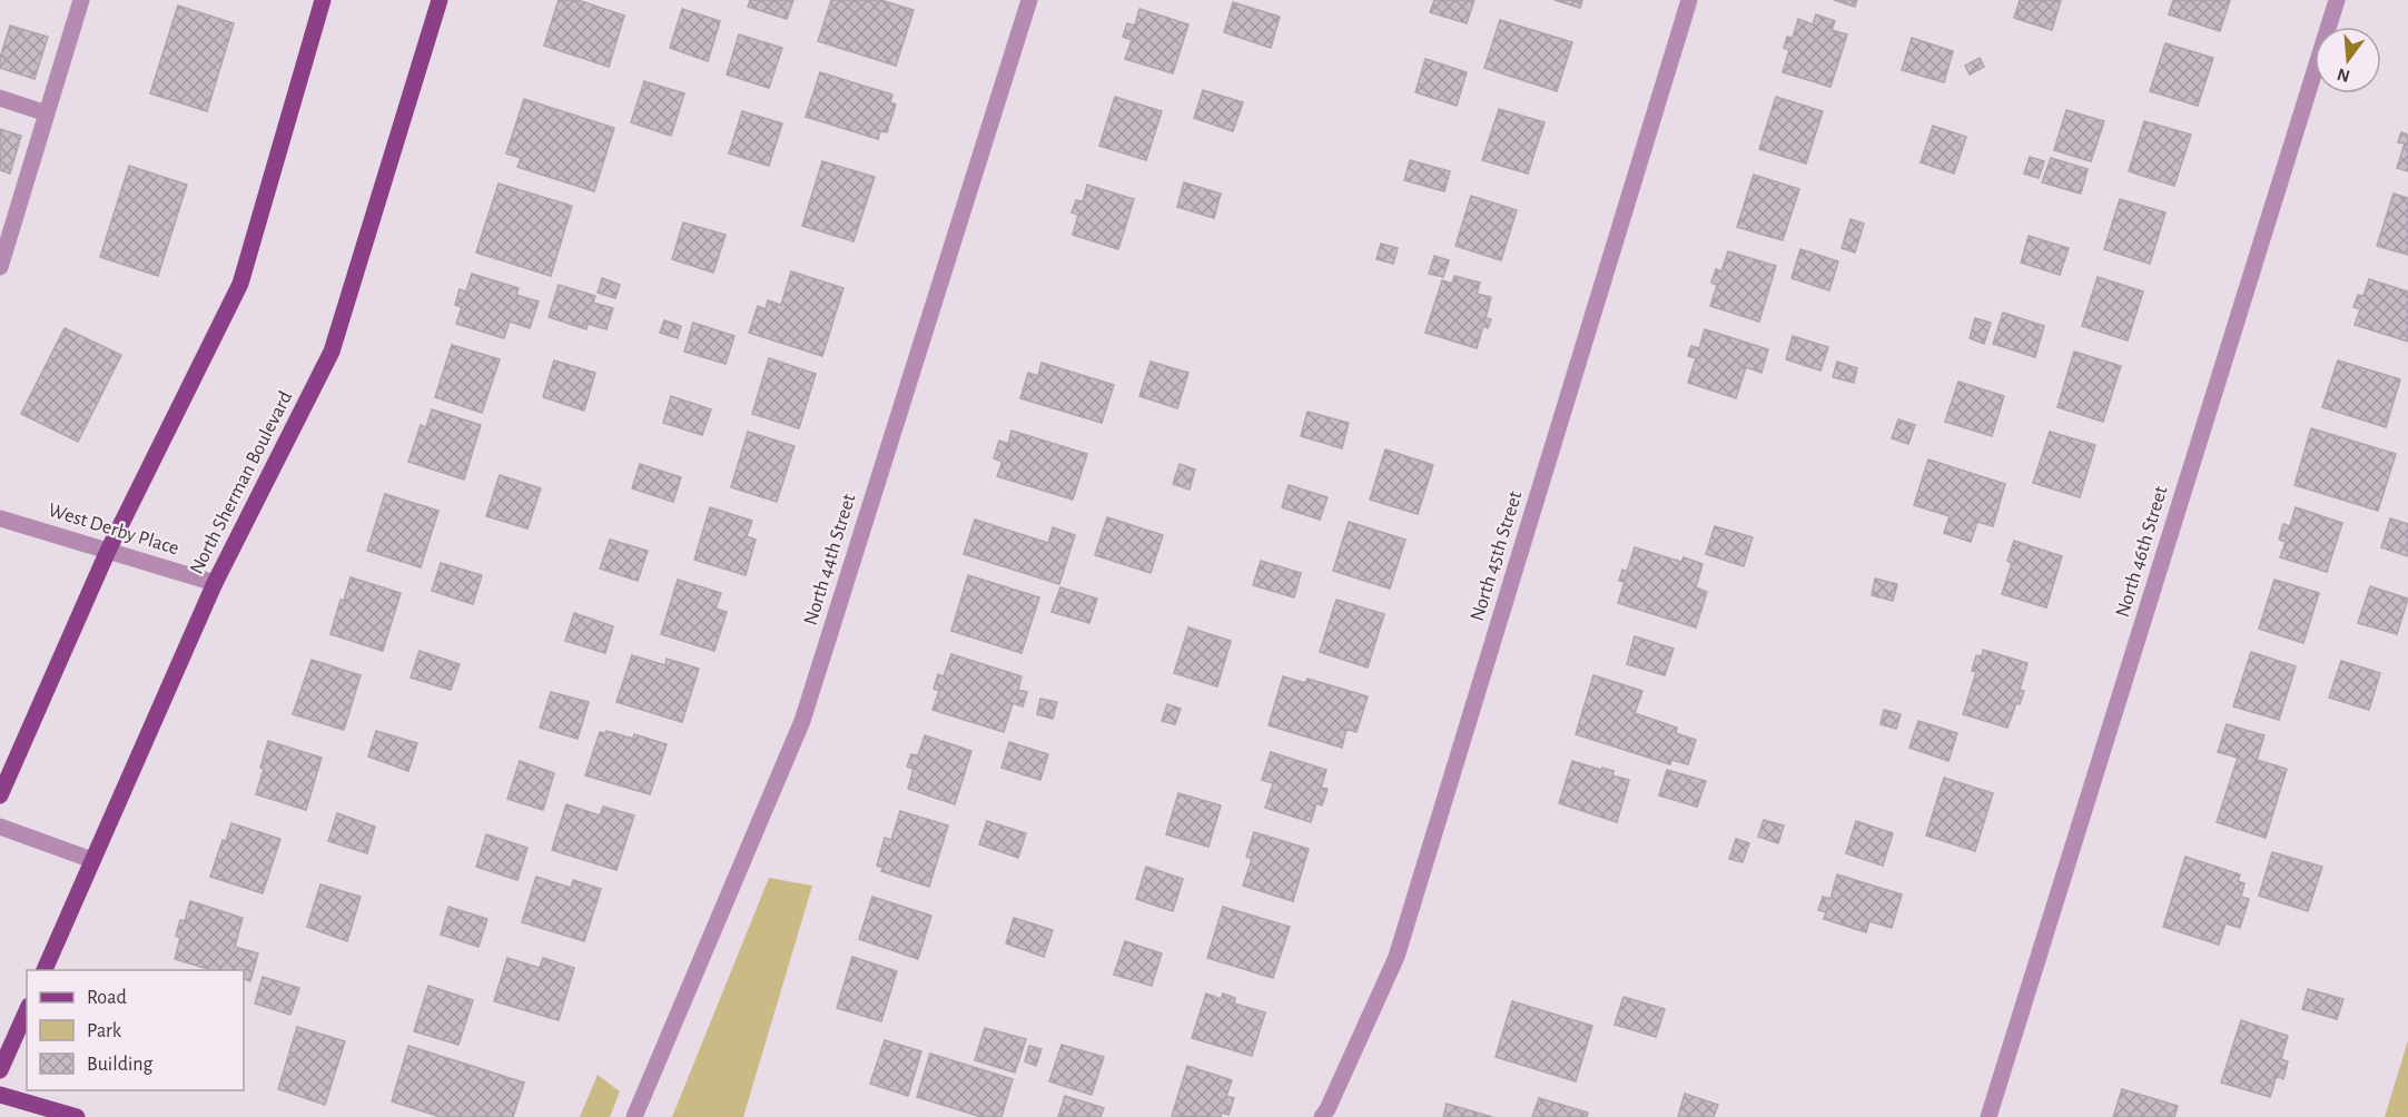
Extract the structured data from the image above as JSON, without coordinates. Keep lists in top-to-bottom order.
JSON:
{
  "streets": {
    "main road": ["North Sherman Boulevard"],
    "street": [
      "West Derby Place",
      "North 46th Street",
      "North 45th Street",
      "North 44th Street"
    ]
  },
  "crossings": [
    ["North Sherman Boulevard", "West Derby Place"]
  ],
  "legend": ["Road", "Park", "Building"],
  "north": "bottom"
}
